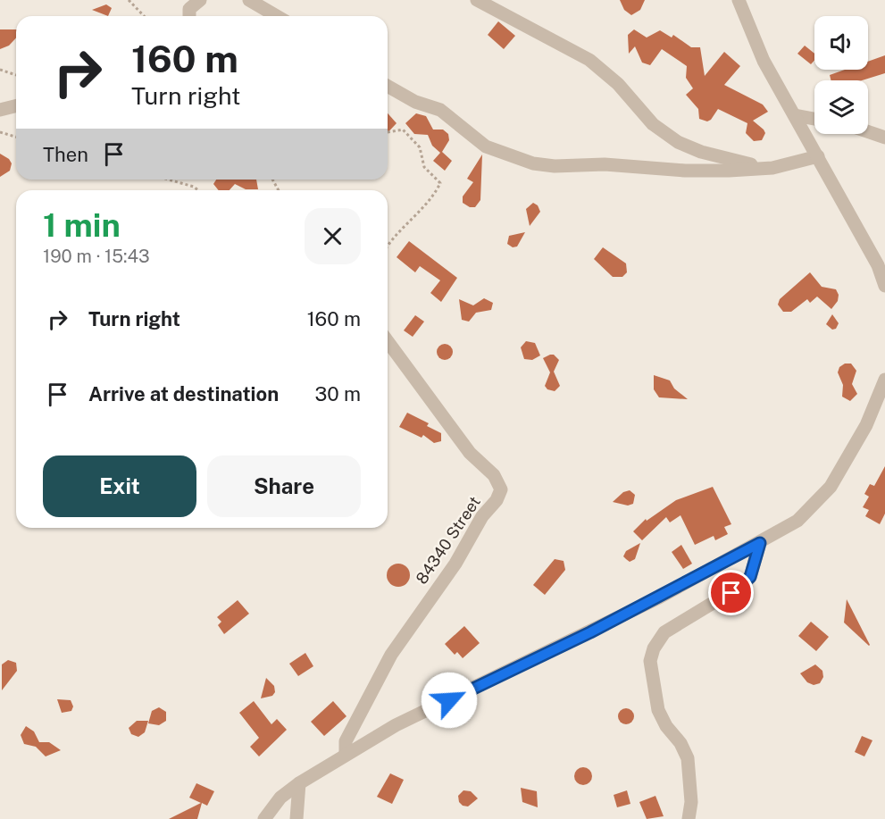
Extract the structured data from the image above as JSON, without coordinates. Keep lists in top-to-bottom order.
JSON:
{
  "streets": {
    "street": ["84340 Street"]
  },
  "page": {
    "turn": ["160 m", "Turn right"],
    "then": "Then",
    "heading": ["1 min", "190 m · 15:43"],
    "list": [
      {
        "name": "Turn right",
        "value": "160 m"
      },
      {
        "name": "Arrive at destination",
        "value": "30 m"
      }
    ],
    "buttons": ["Exit", "Share"]
  }
}
